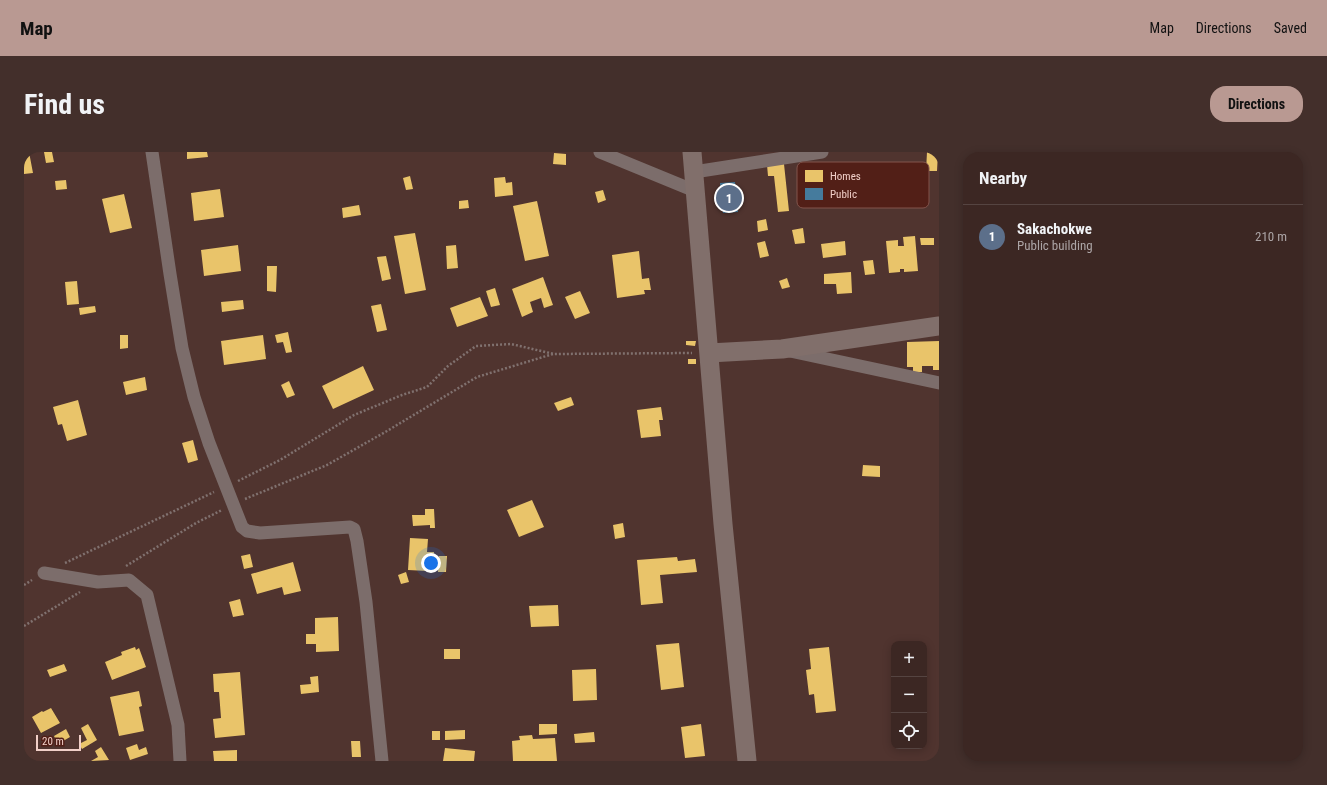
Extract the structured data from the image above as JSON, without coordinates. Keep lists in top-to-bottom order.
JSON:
{
  "legend": ["Homes", "Public"],
  "scale_bar": "20 m",
  "page": {
    "header": "Map",
    "nav": ["Map", "Directions", "Saved"],
    "buttons": "Directions",
    "title": "Find us",
    "heading": "Nearby",
    "pins": "1",
    "list": [
      {
        "mark": "1",
        "name": "Sakachokwe",
        "note": "Public building",
        "value": "210 m"
      }
    ],
    "map_buttons": ["+", "−"],
    "scale": "20 m"
  }
}
